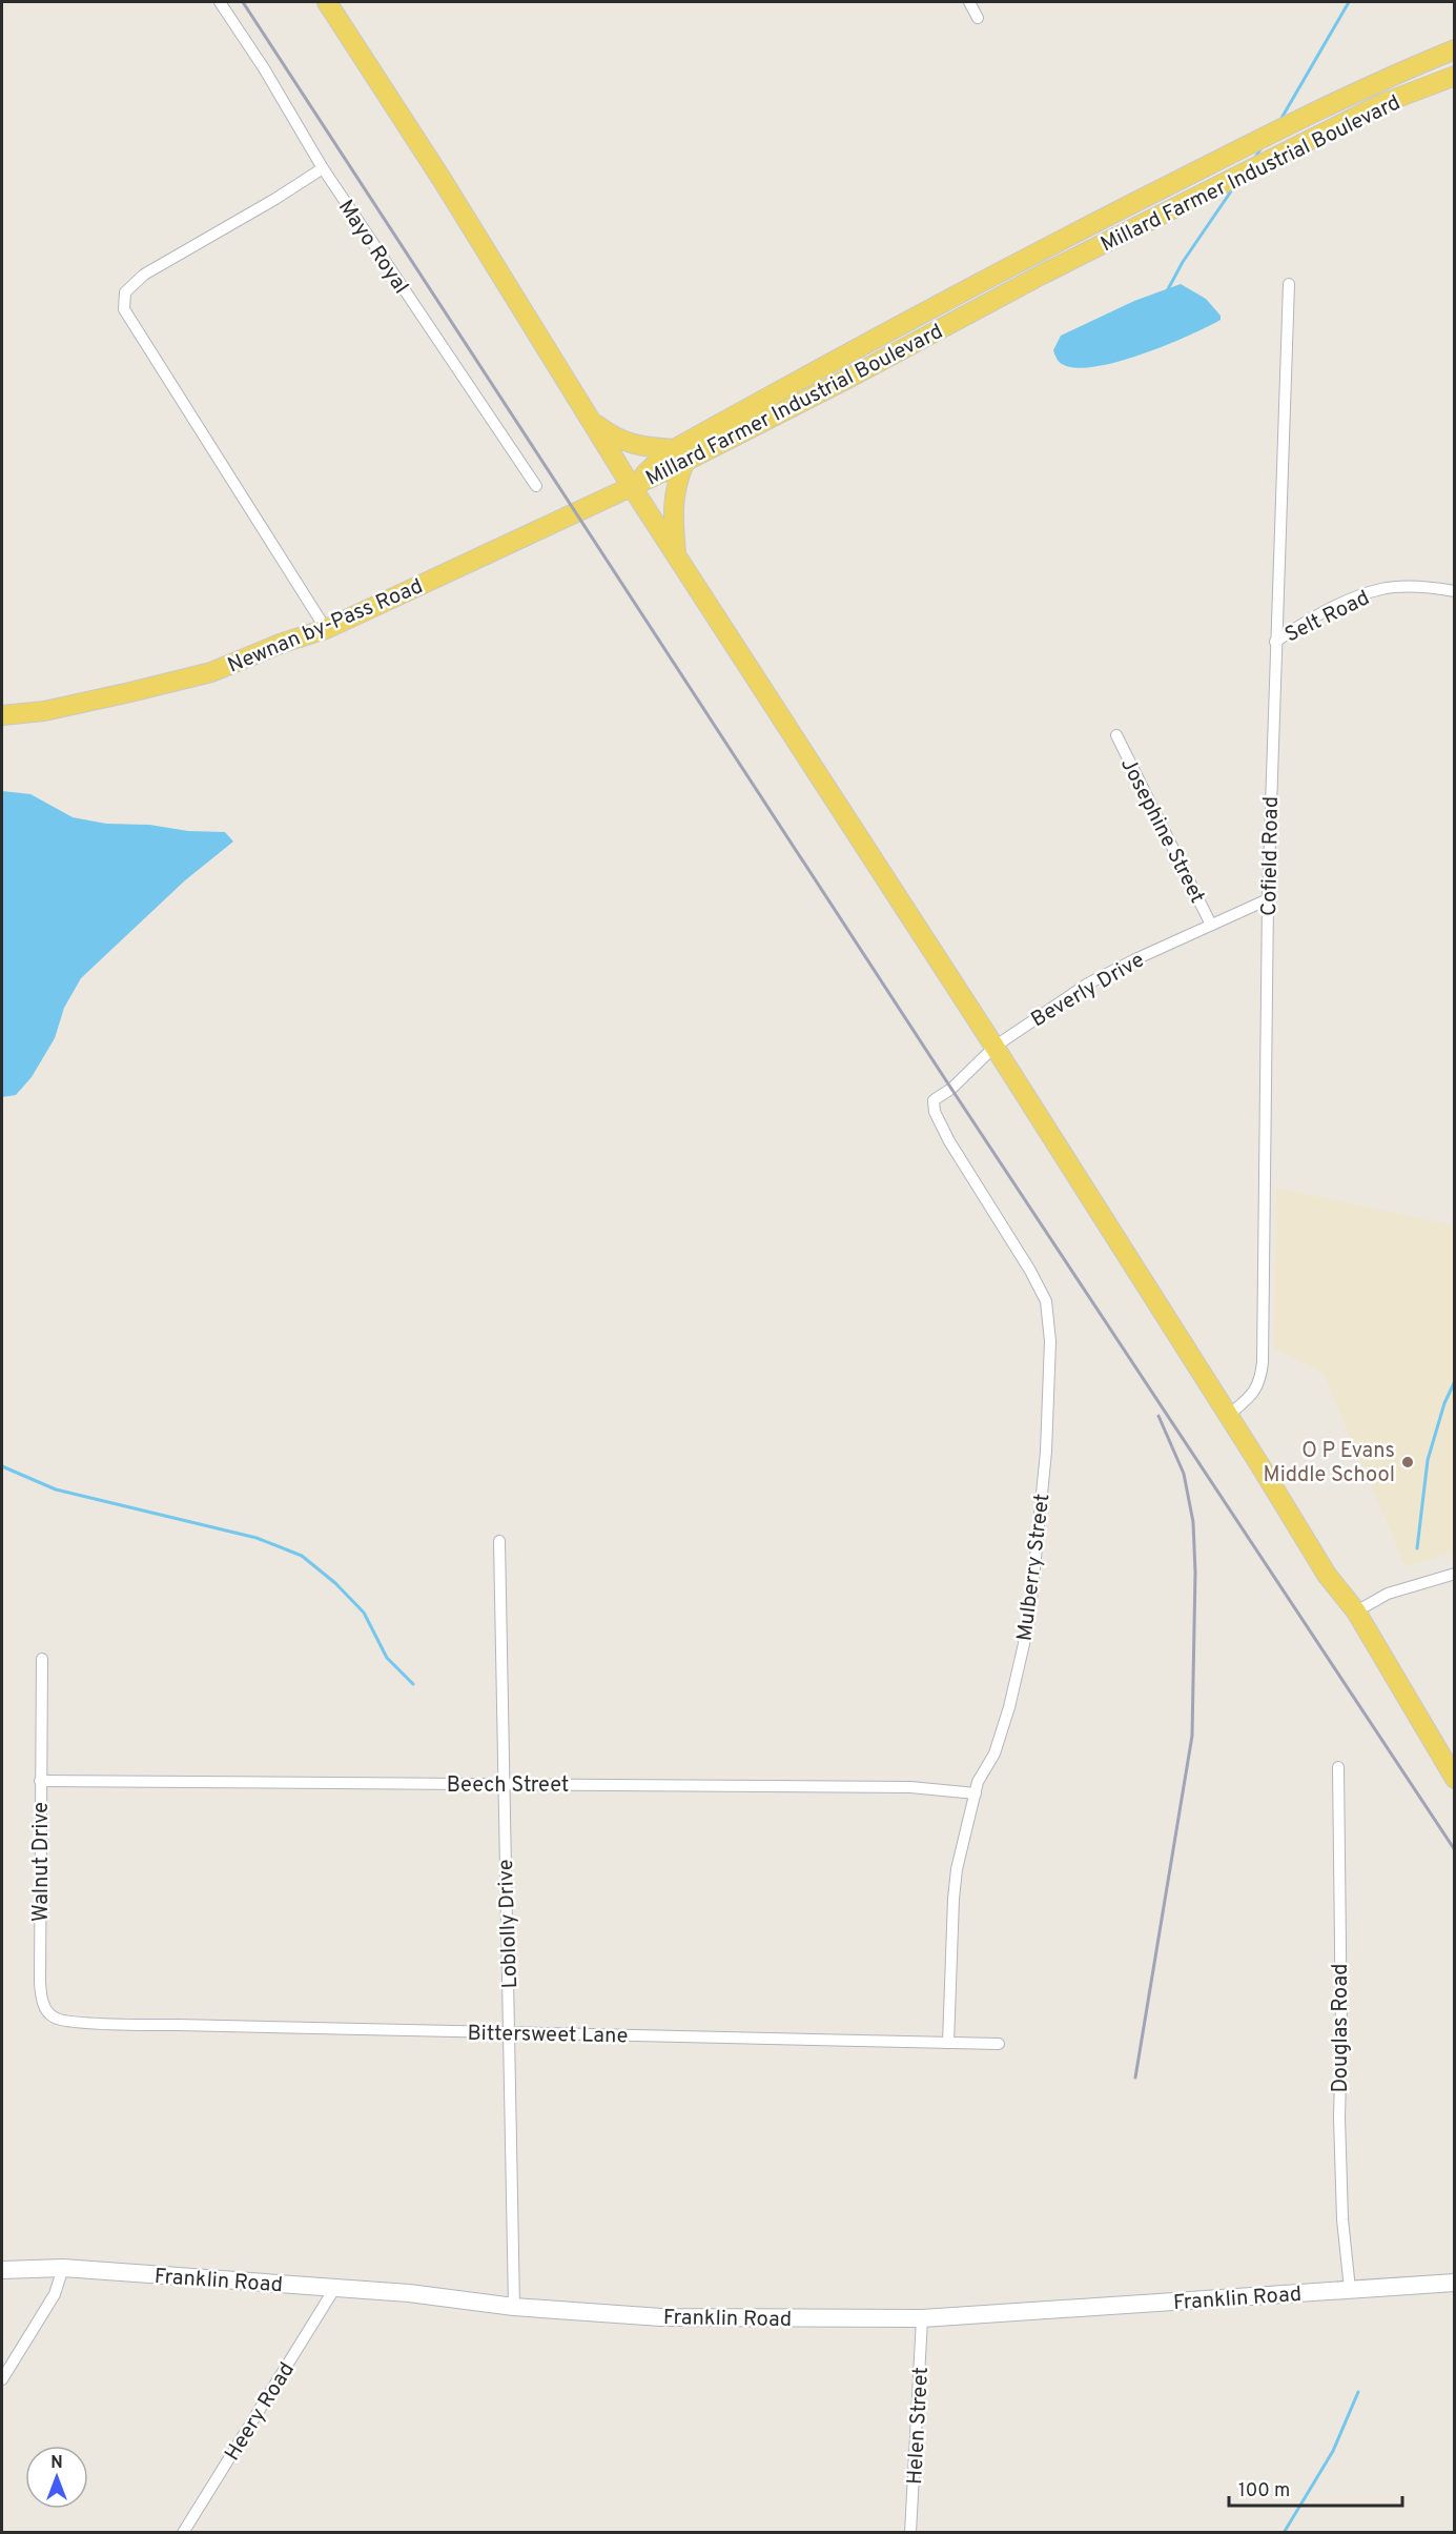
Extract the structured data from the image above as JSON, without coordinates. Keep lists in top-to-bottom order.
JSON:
{
  "streets": {
    "main road": ["Millard Farmer Industrial Boulevard", "Newnan by-Pass Road", "Franklin Road"],
    "street": [
      "Mayo Royal",
      "Selt Road",
      "Josephine Street",
      "Cofield Road",
      "Beverly Drive",
      "Mulberry Street",
      "Beech Street",
      "Walnut Drive",
      "Loblolly Drive",
      "Douglas Road",
      "Bittersweet Lane",
      "Heery Road",
      "Helen Street"
    ]
  },
  "crossings": [
    ["Millard Farmer Industrial Boulevard", "Newnan by-Pass Road"],
    ["Selt Road", "Cofield Road"],
    ["Josephine Street", "Beverly Drive"],
    ["Cofield Road", "Beverly Drive"],
    ["Beverly Drive", "Mulberry Street"],
    ["Mulberry Street", "Beech Street"],
    ["Mulberry Street", "Bittersweet Lane"],
    ["Beech Street", "Walnut Drive"],
    ["Beech Street", "Loblolly Drive"],
    ["Walnut Drive", "Bittersweet Lane"],
    ["Loblolly Drive", "Bittersweet Lane"],
    ["Loblolly Drive", "Franklin Road"],
    ["Douglas Road", "Franklin Road"],
    ["Franklin Road", "Heery Road"],
    ["Franklin Road", "Helen Street"]
  ],
  "places": ["O P Evans Middle School"],
  "scale_bar": "100 m",
  "north": "top"
}
